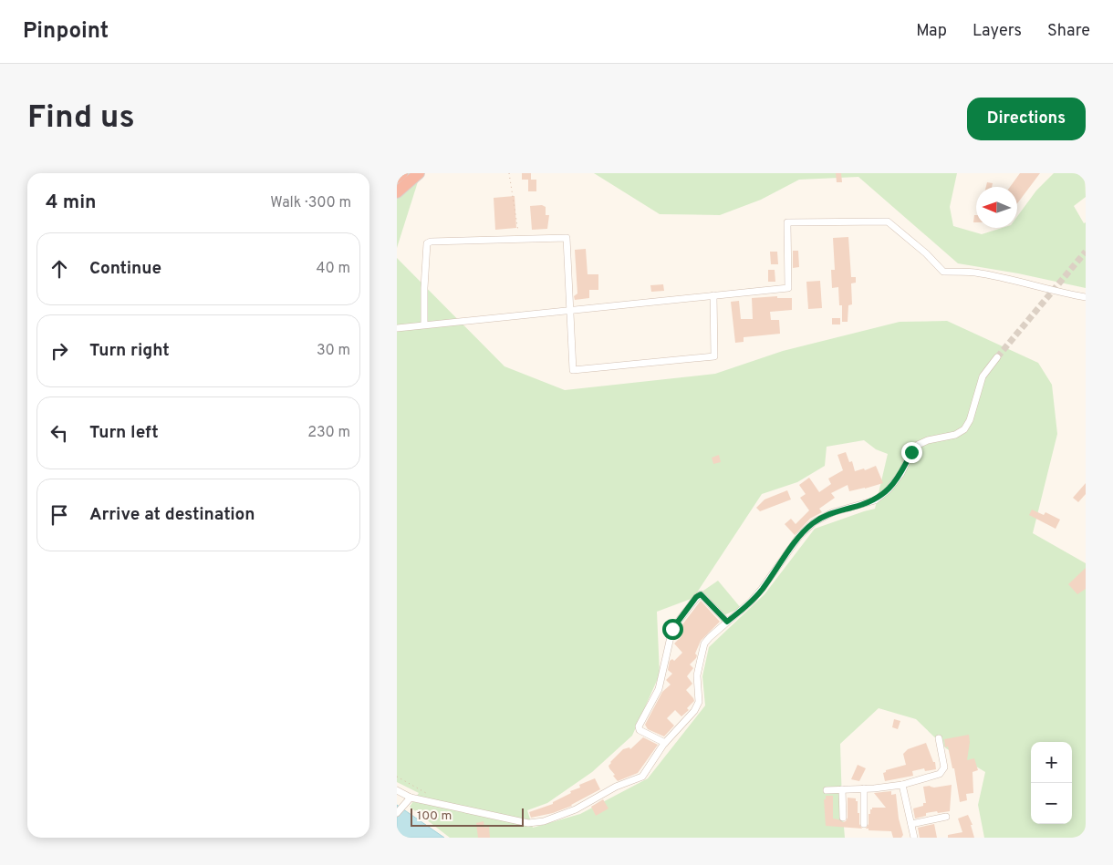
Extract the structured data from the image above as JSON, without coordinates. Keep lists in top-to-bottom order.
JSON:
{
  "scale_bar": "100 m",
  "north": "left",
  "page": {
    "header": "Pinpoint",
    "nav": ["Map", "Layers", "Share"],
    "buttons": "Directions",
    "title": "Find us",
    "heading": ["4 min", "Walk · 300 m"],
    "list": [
      ["Continue", "40 m"],
      ["Turn right", "30 m"],
      ["Turn left", "230 m"],
      "Arrive at destination"
    ],
    "map_buttons": ["+", "−"],
    "scale": "100 m"
  }
}
